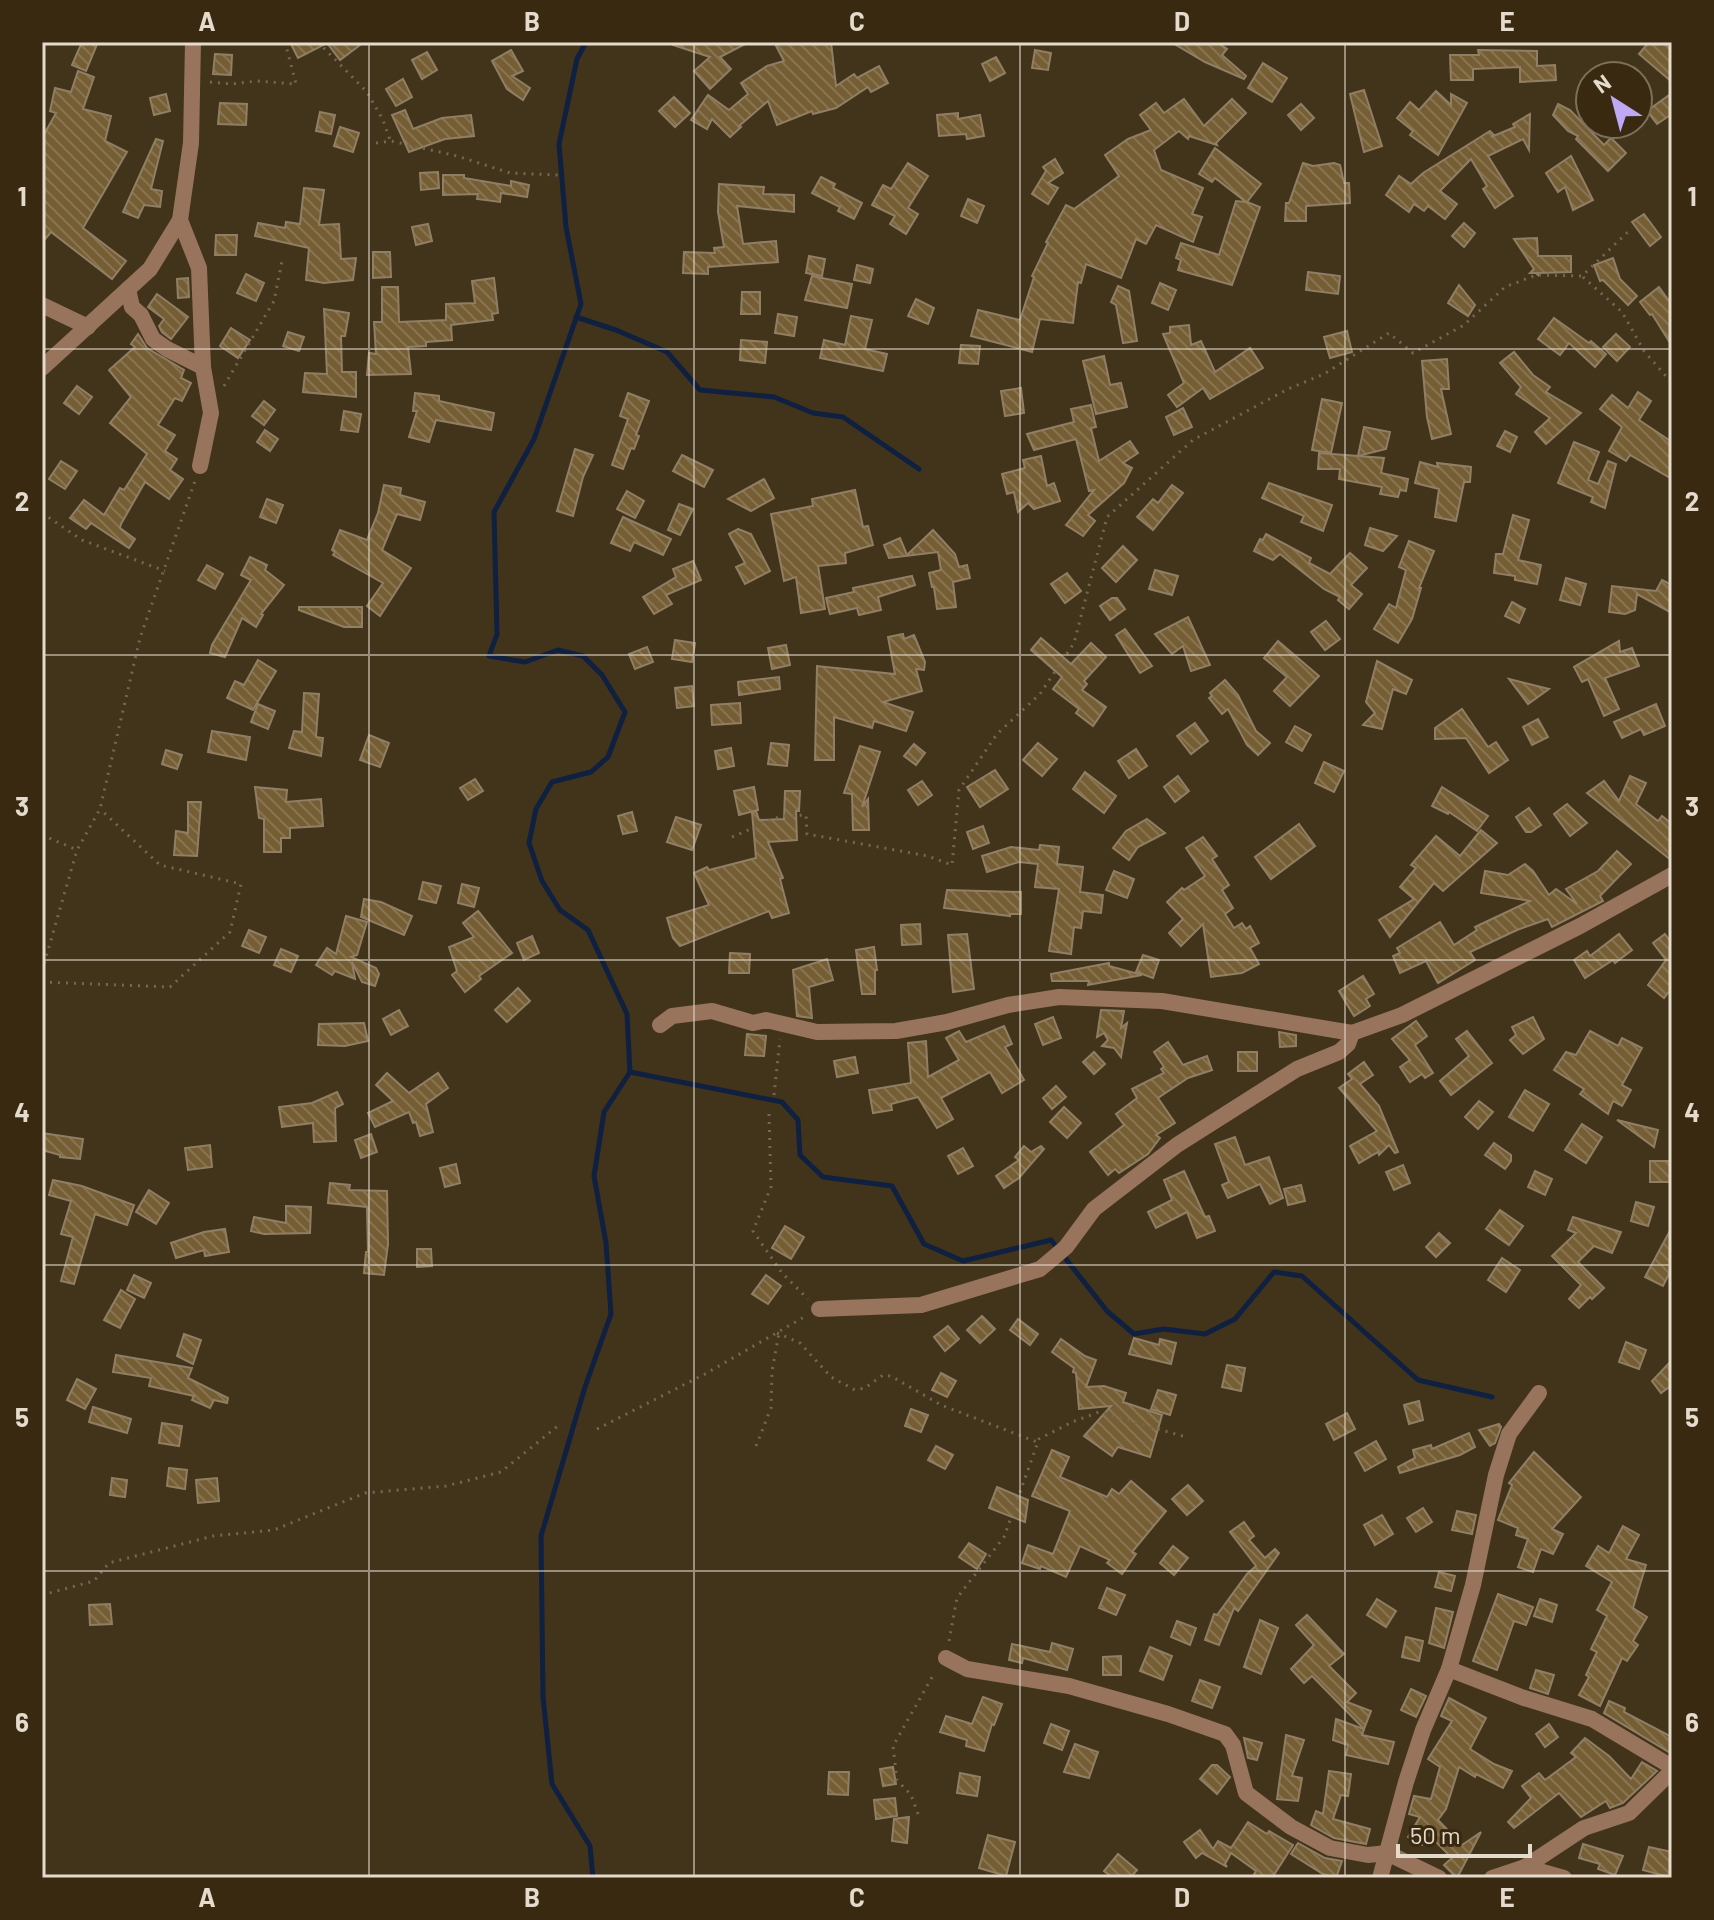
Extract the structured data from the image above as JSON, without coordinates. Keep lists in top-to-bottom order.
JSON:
{
  "scale_bar": "50 m",
  "north": "top left",
  "grid": {
    "columns": [
      "A",
      "B",
      "C",
      "D",
      "E"
    ],
    "rows": [
      "1",
      "2",
      "3",
      "4",
      "5",
      "6"
    ]
  }
}
